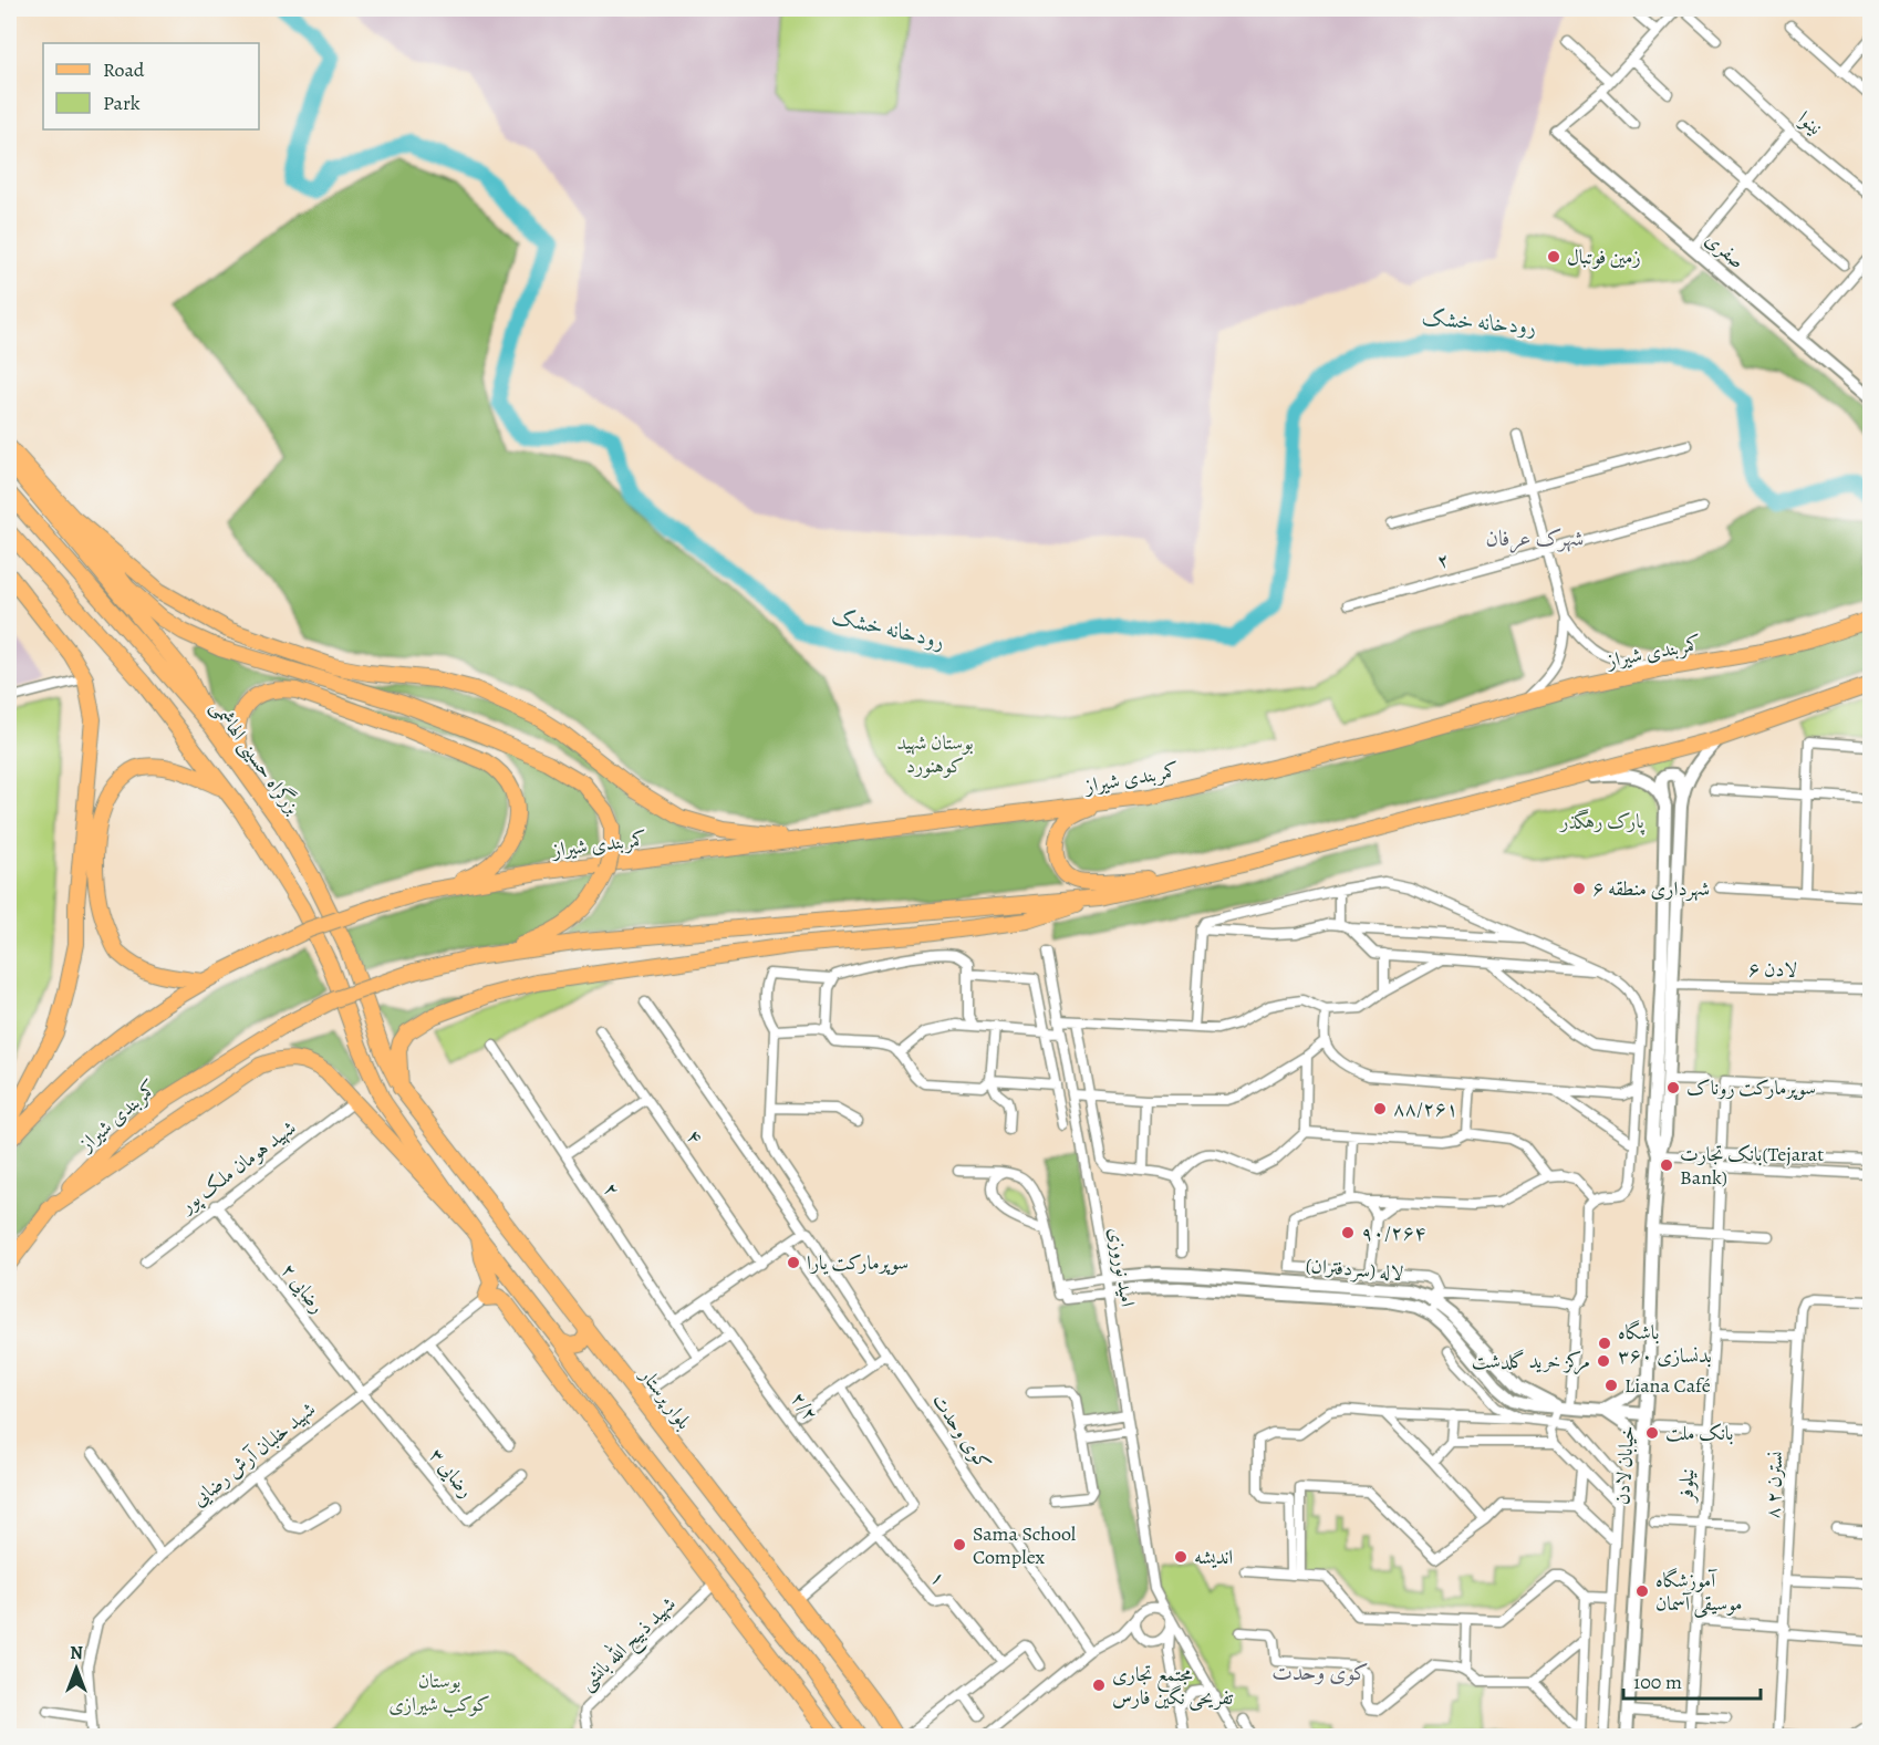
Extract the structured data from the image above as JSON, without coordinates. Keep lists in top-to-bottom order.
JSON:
{
  "streets": {
    "main road": ["کمربندی شیراز", "بزرگراه حسینی الهاشمی", "بلوار پرستار"],
    "street": [
      "نینوا",
      "صفری",
      "۲",
      "۶ لادن",
      "۴",
      "شهید هومان ملک پور",
      "امید نوروزی",
      "لاله (سردفتران)",
      "رضایی ۲",
      "۲/۲",
      "کوی وحدت",
      "شهید خلبان آرش رضایی",
      "خیابان لادن",
      "رضایی ۳",
      "نیلوفر",
      "۸ نسترن ۲",
      "۱",
      "شهید ذبیح الله بانشی"
    ]
  },
  "crossings": [
    ["بزرگراه حسینی الهاشمی", "بلوار پرستار"],
    ["۶ لادن", "خیابان لادن"],
    ["شهید هومان ملک پور", "رضایی ۲"],
    ["امید نوروزی", "لاله (سردفتران)"],
    ["لاله (سردفتران)", "خیابان لادن"],
    ["رضایی ۲", "شهید خلبان آرش رضایی"],
    ["رضایی ۲", "رضایی ۳"],
    ["۲/۲", "۱"],
    ["شهید خلبان آرش رضایی", "رضایی ۳"]
  ],
  "districts": ["شهرک عرفان", "کوی وحدت"],
  "water": ["رودخانه خشک"],
  "parks": ["بوستان شهید کوهنورد", "پارک رهگذر", "بوستان کوکب شیرازی"],
  "places": [
    "زمین فوتبال",
    "شهرداری منطقه ۶",
    "سوپرمارکت روناک",
    "۸۸/۲۶۱",
    "بانک تجارت(Tejarat Bank)",
    "۹۰/۲۶۴",
    "سوپرمارکت یارا",
    "باشگاه بدنسازی ۳۶۰",
    "مرکز خرید گلدشت",
    "Liana Café",
    "بانک ملت",
    "Sama School Complex",
    "اندیشه",
    "آموزشگاه موسیقی آسمان",
    "مجتمع تجاری تفریحی نگین فارس"
  ],
  "legend": ["Road", "Park"],
  "scale_bar": "100 m",
  "north": "top"
}
